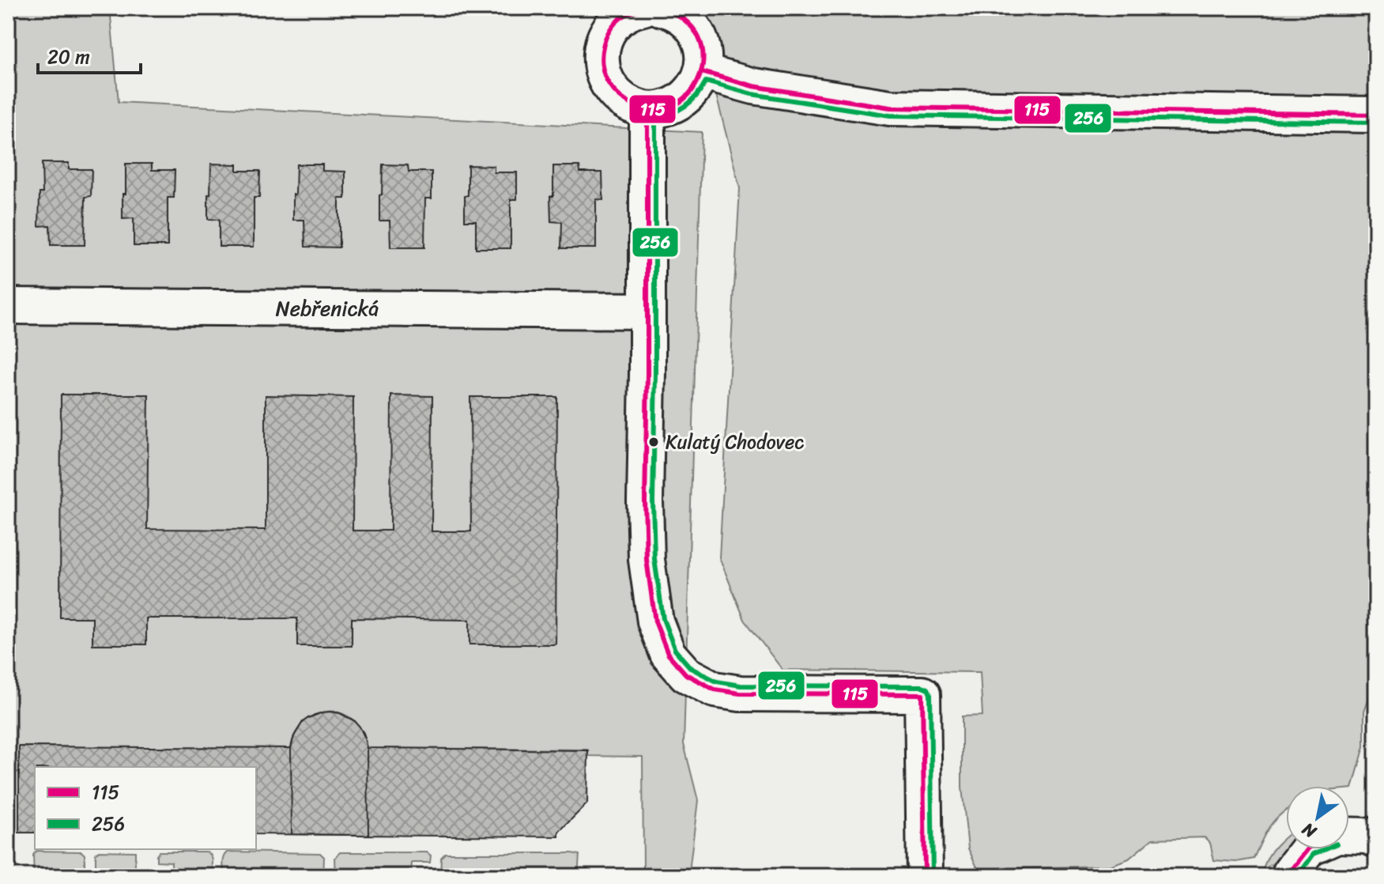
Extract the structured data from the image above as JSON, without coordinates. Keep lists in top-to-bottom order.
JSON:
{
  "streets": {
    "street": ["Nebřenická"]
  },
  "places": ["Kulatý Chodovec"],
  "lines": ["transit line 115", "transit line 256"],
  "legend": ["115", "256"],
  "scale_bar": "20 m",
  "north": "bottom left"
}
